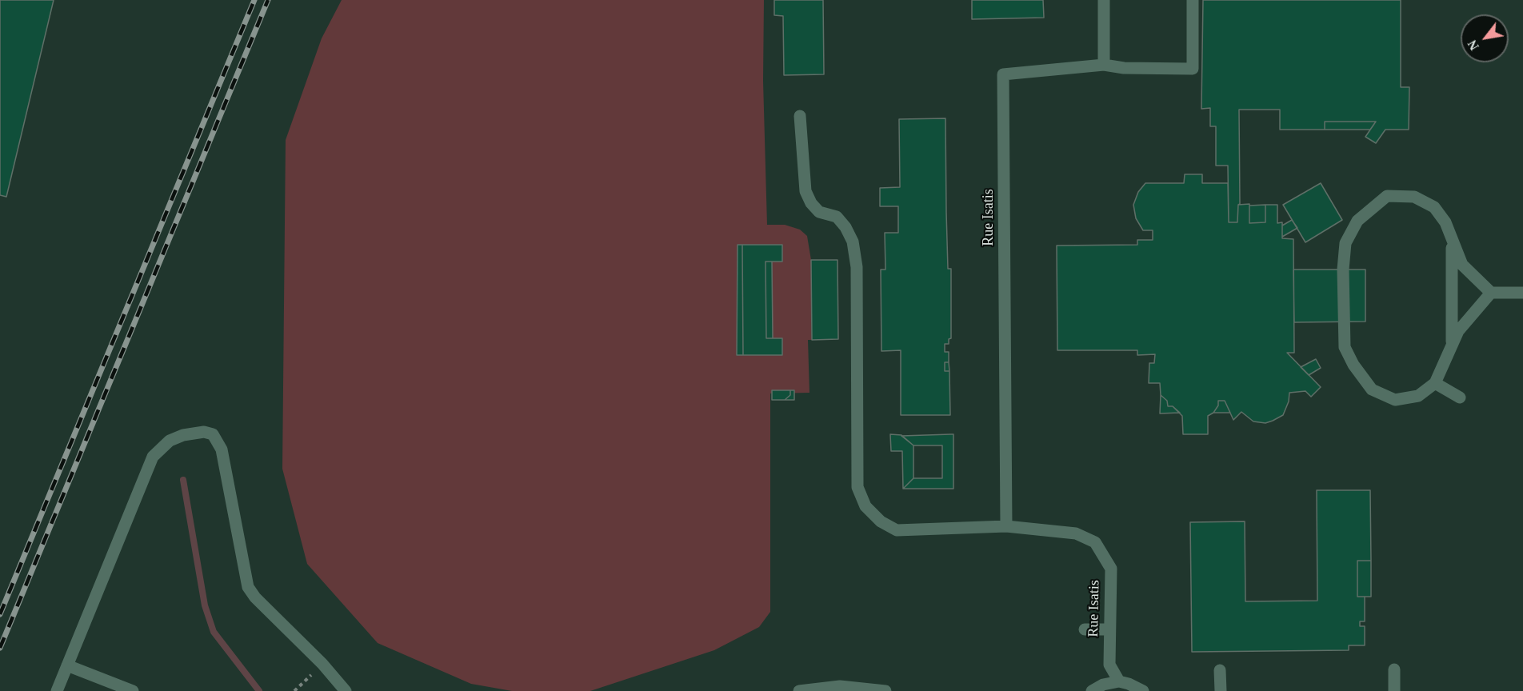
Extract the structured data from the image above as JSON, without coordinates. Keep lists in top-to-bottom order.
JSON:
{
  "streets": {
    "street": ["Rue Isatis"]
  },
  "north": "bottom left"
}
